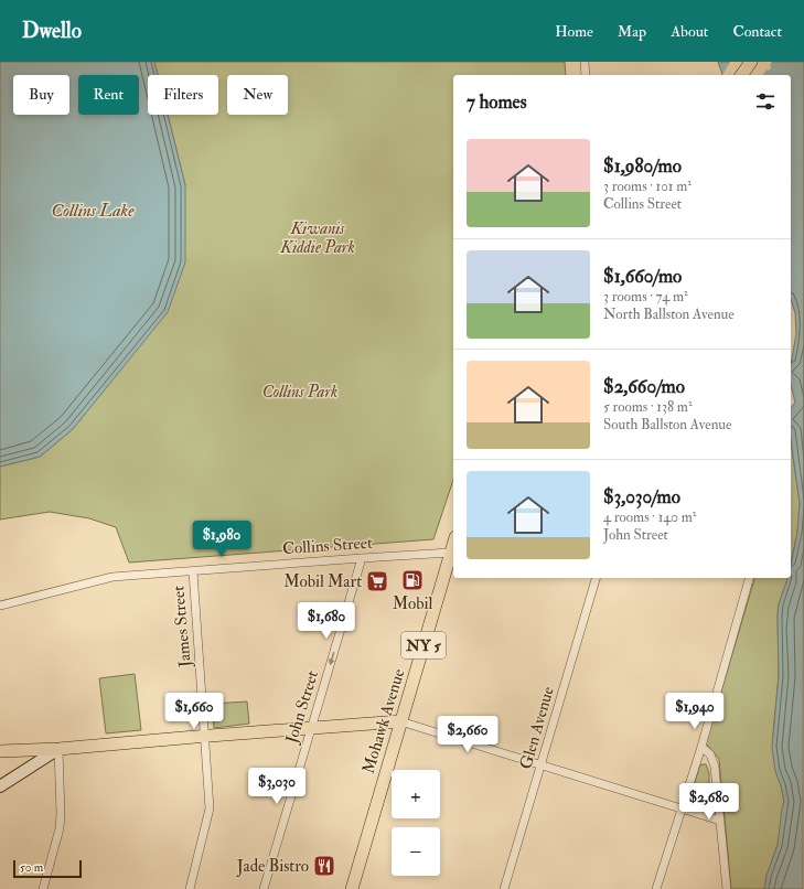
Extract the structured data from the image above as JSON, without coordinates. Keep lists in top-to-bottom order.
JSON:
{
  "streets": {
    "main road": ["NY 5", "Mohawk Avenue"],
    "street": [
      "Collins Street",
      "James Street",
      "John Street",
      "Glen Avenue"
    ]
  },
  "crossings": [
    ["Collins Street", "James Street"],
    ["Collins Street", "John Street"],
    ["Collins Street", "Mohawk Avenue"]
  ],
  "one_way": ["John Street"],
  "water": ["Collins Lake"],
  "parks": ["Kiwanis Kiddie Park", "Collins Park"],
  "places": {
    "fuel station": ["Mobil"],
    "supermarket": ["Mobil Mart"],
    "restaurant": ["Jade Bistro"]
  },
  "scale_bar": "50 m",
  "page": {
    "header": "Dwello",
    "nav": [
      "Home",
      "Map",
      "About",
      "Contact"
    ],
    "chip": [
      "Buy",
      "Rent",
      "Filters",
      "New"
    ],
    "heading": "7 homes",
    "list": [
      {
        "name": "$1,980/mo",
        "note": "3 rooms · 101 m² · Collins Street"
      },
      {
        "name": "$1,660/mo",
        "note": "3 rooms · 74 m² · North Ballston Avenue"
      },
      {
        "name": "$2,660/mo",
        "note": "5 rooms · 138 m² · South Ballston Avenue"
      },
      {
        "name": "$3,030/mo",
        "note": "4 rooms · 140 m² · John Street"
      }
    ],
    "price": [
      "$1,980",
      "$1,680",
      "$1,660",
      "$1,940",
      "$2,660",
      "$3,030",
      "$2,680"
    ],
    "map_buttons": ["+", "−"],
    "scale": "50 m"
  }
}
